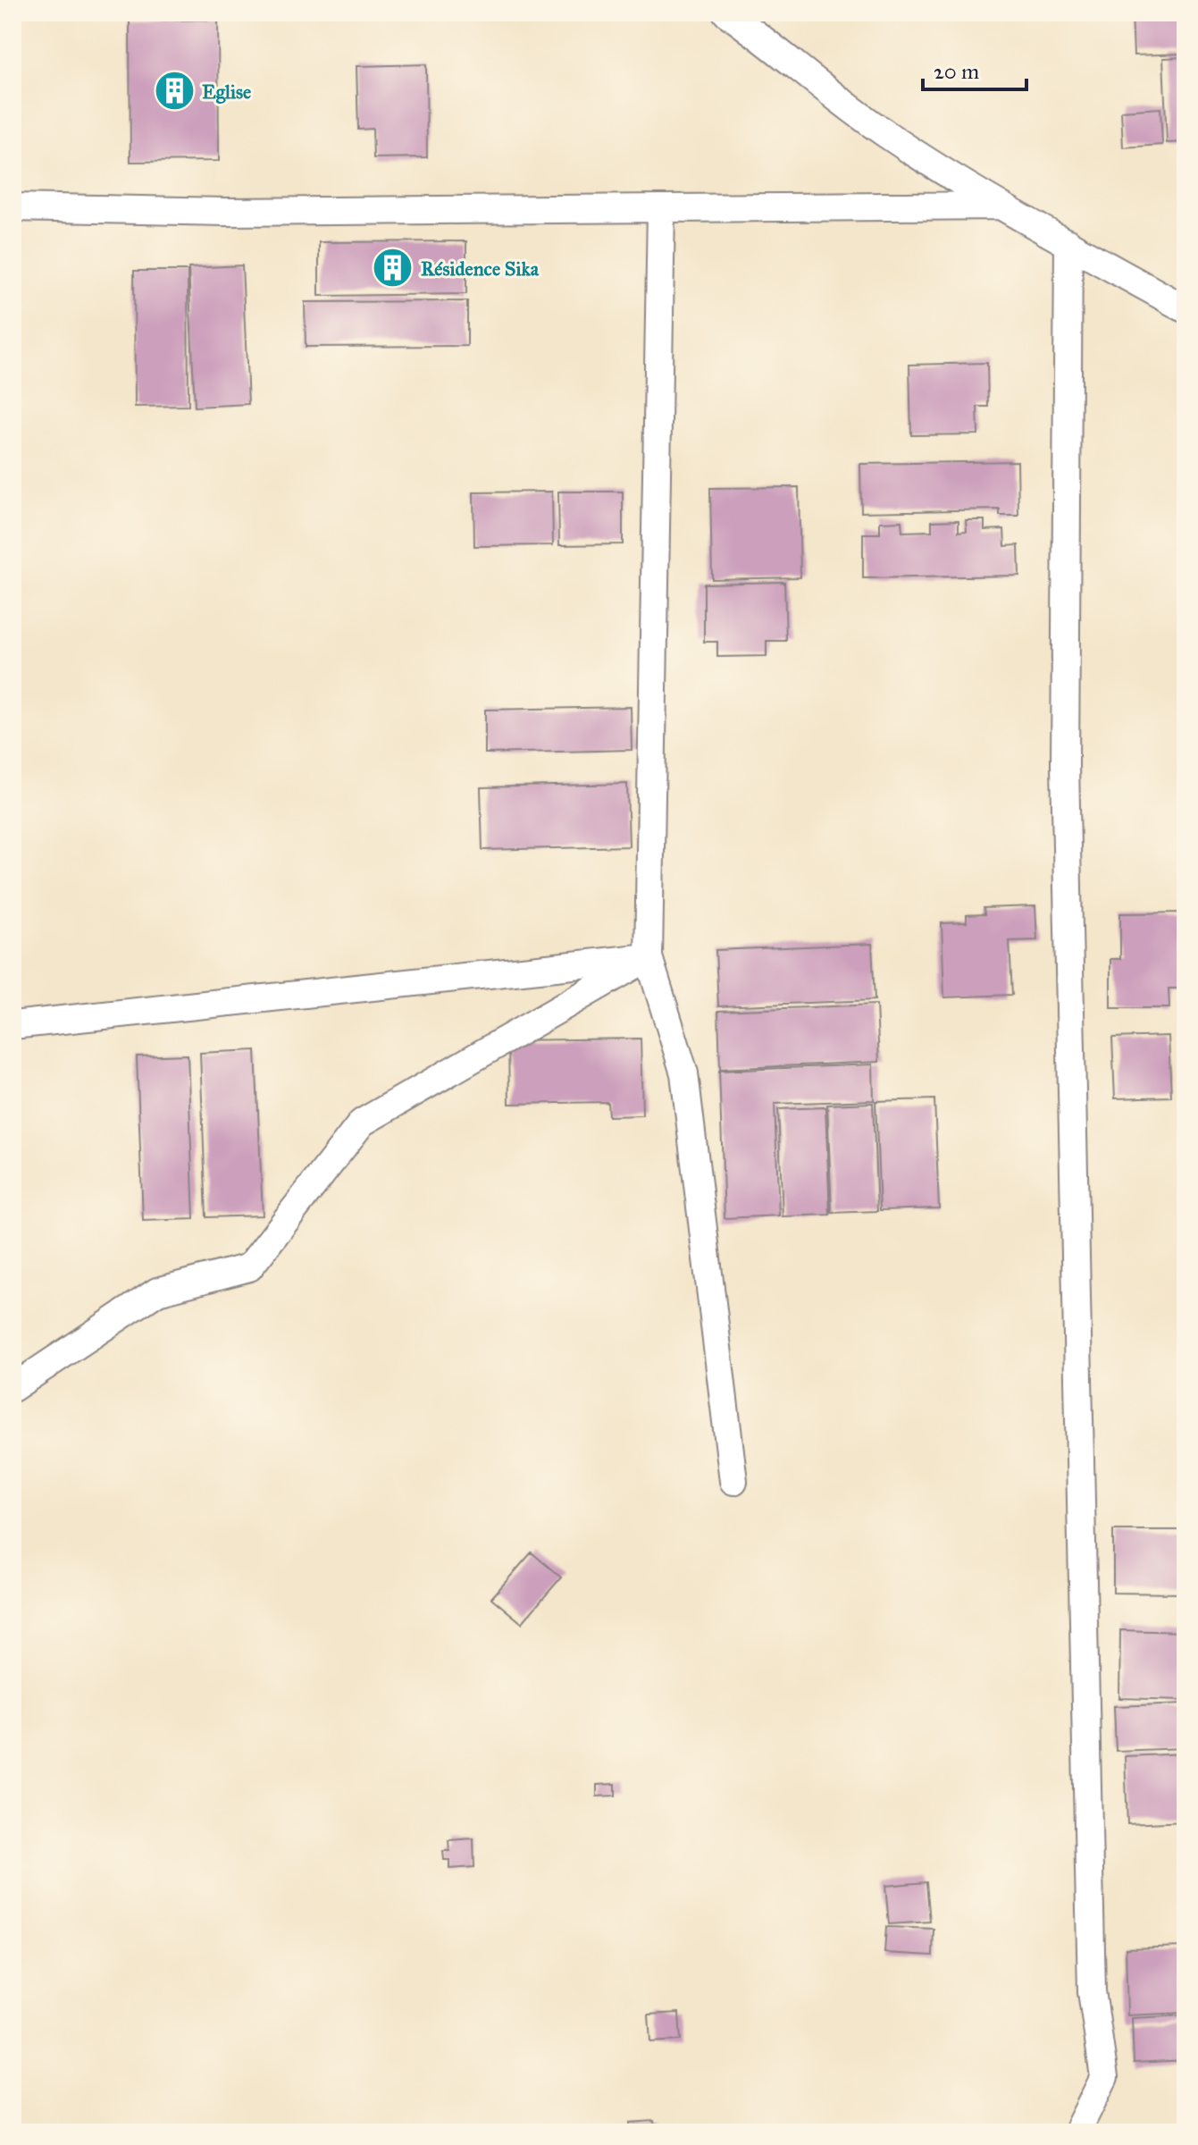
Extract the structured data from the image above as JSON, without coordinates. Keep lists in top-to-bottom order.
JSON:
{
  "places": {
    "building": ["Eglise", "Résidence Sika"]
  },
  "scale_bar": "20 m"
}
